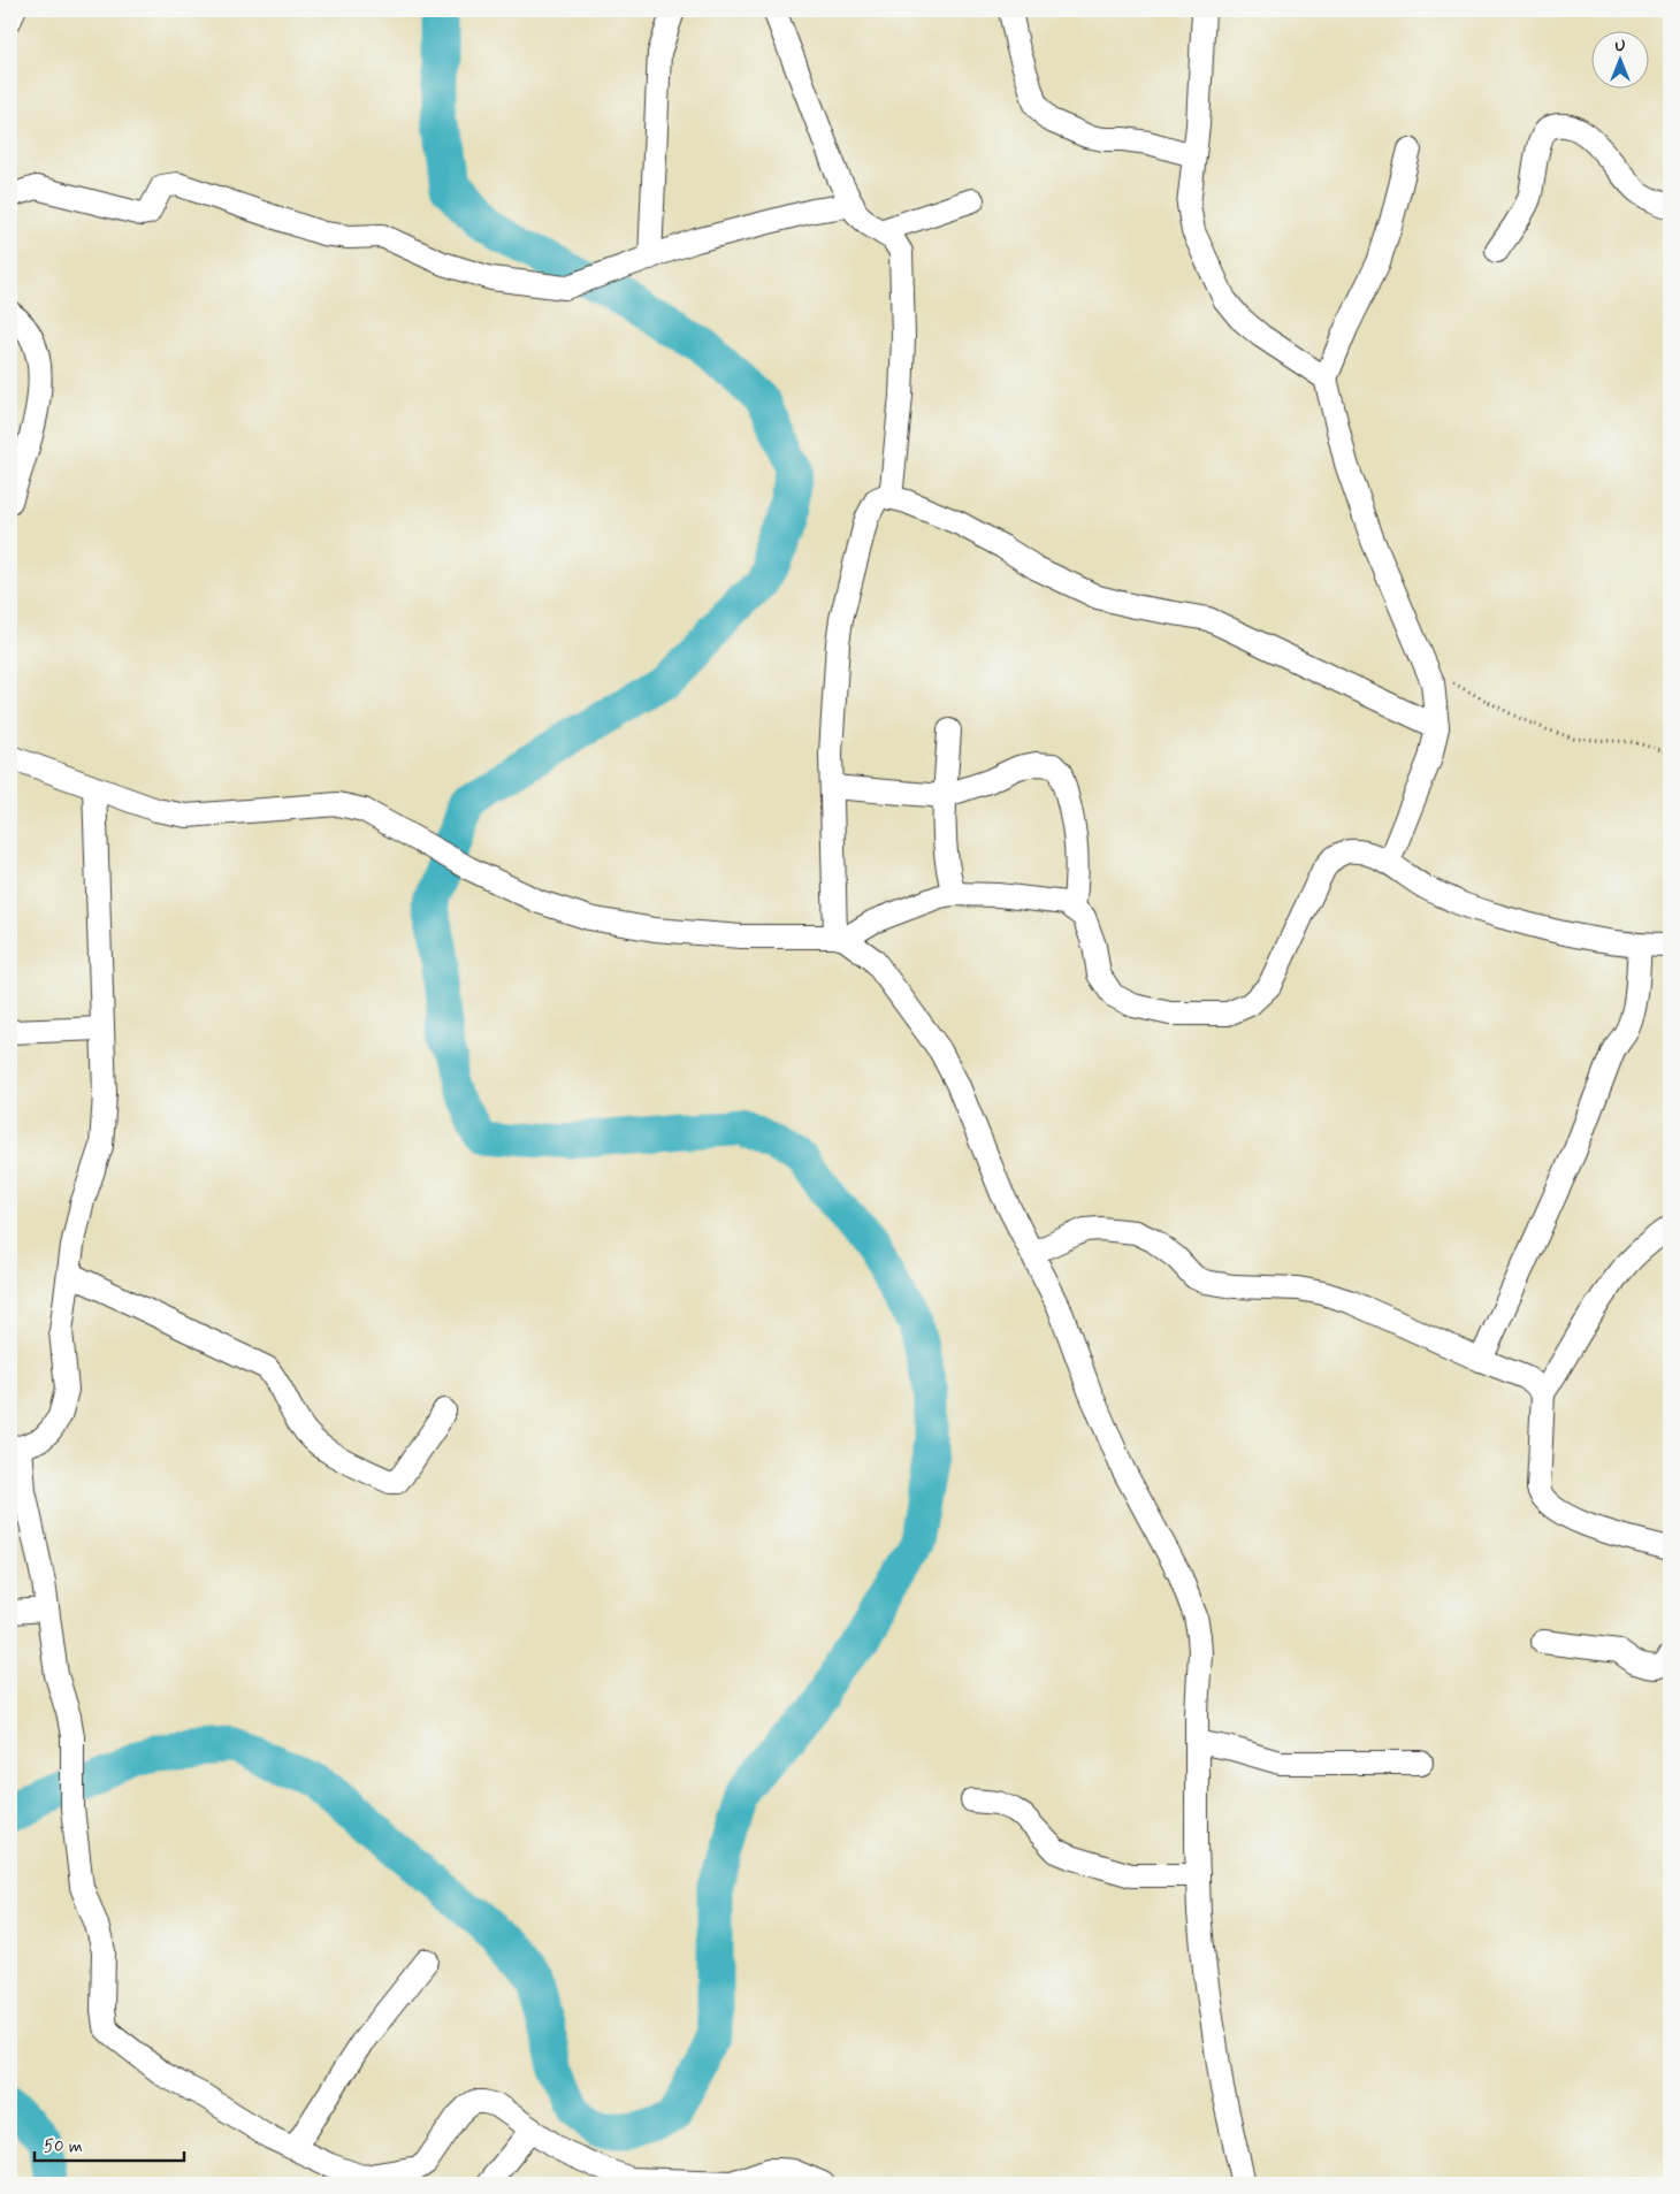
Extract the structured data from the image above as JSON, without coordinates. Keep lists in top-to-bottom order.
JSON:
{
  "scale_bar": "50 m",
  "north": "top"
}
